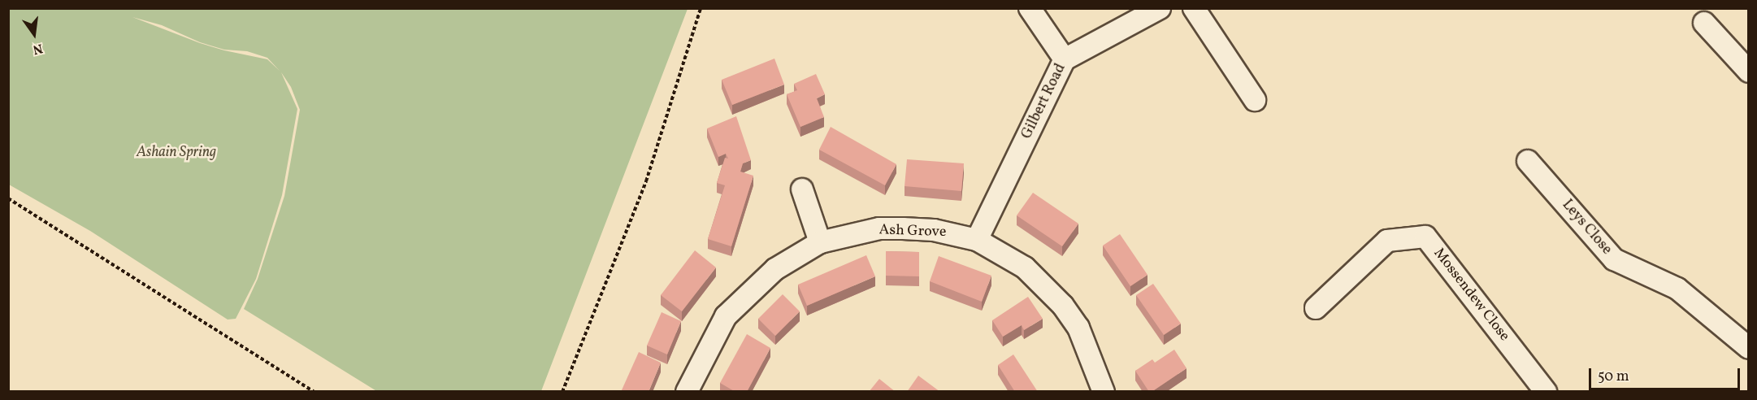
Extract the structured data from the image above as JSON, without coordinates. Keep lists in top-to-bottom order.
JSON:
{
  "streets": {
    "street": [
      "Gilbert Road",
      "Leys Close",
      "Ash Grove",
      "Mossendew Close"
    ]
  },
  "crossings": [
    ["Gilbert Road", "Ash Grove"]
  ],
  "parks": ["Ashain Spring"],
  "scale_bar": "50 m",
  "north": "bottom"
}
